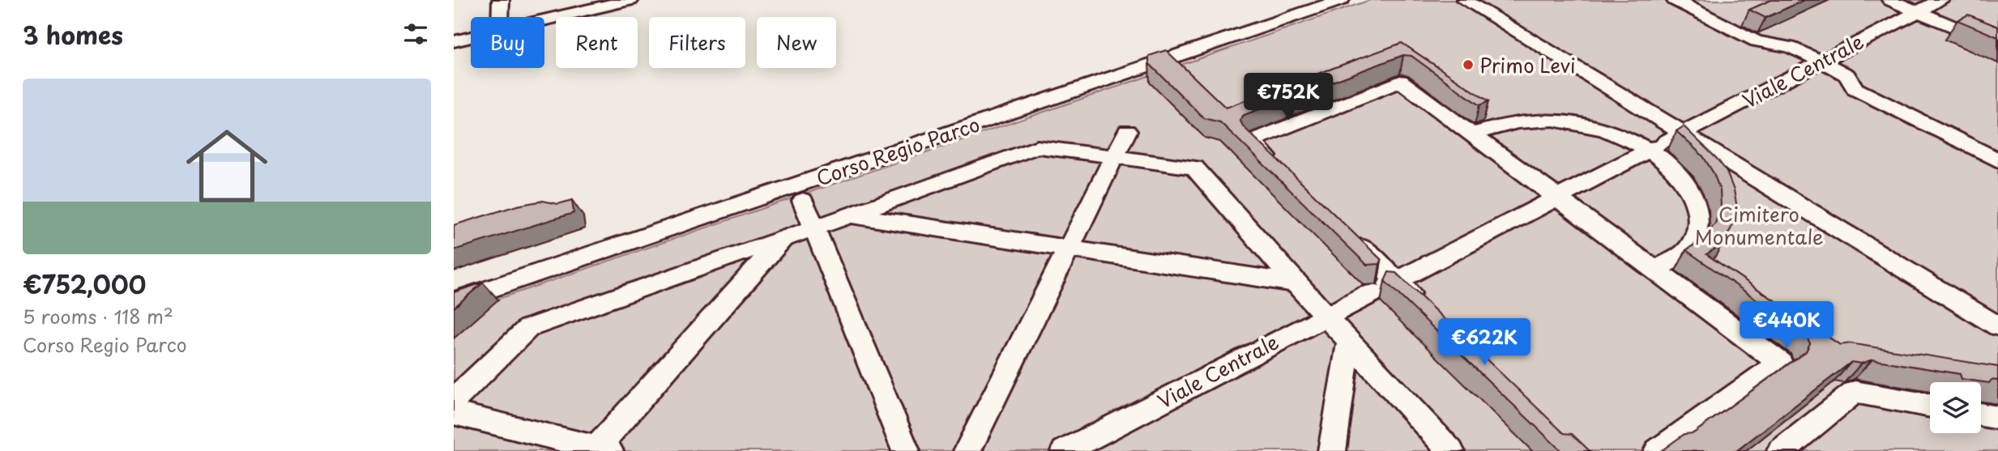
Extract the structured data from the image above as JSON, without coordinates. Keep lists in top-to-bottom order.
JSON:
{
  "streets": {
    "street": ["Viale Centrale", "Corso Regio Parco"]
  },
  "parks": ["Cimitero Monumentale"],
  "places": ["Primo Levi"],
  "page": {
    "heading": "3 homes",
    "chip": [
      "Buy",
      "Rent",
      "Filters",
      "New"
    ],
    "list": [
      {
        "name": "€752,000",
        "note": "5 rooms · 118 m² · Corso Regio Parco"
      }
    ],
    "price": ["€752K", "€440K", "€622K"]
  }
}
